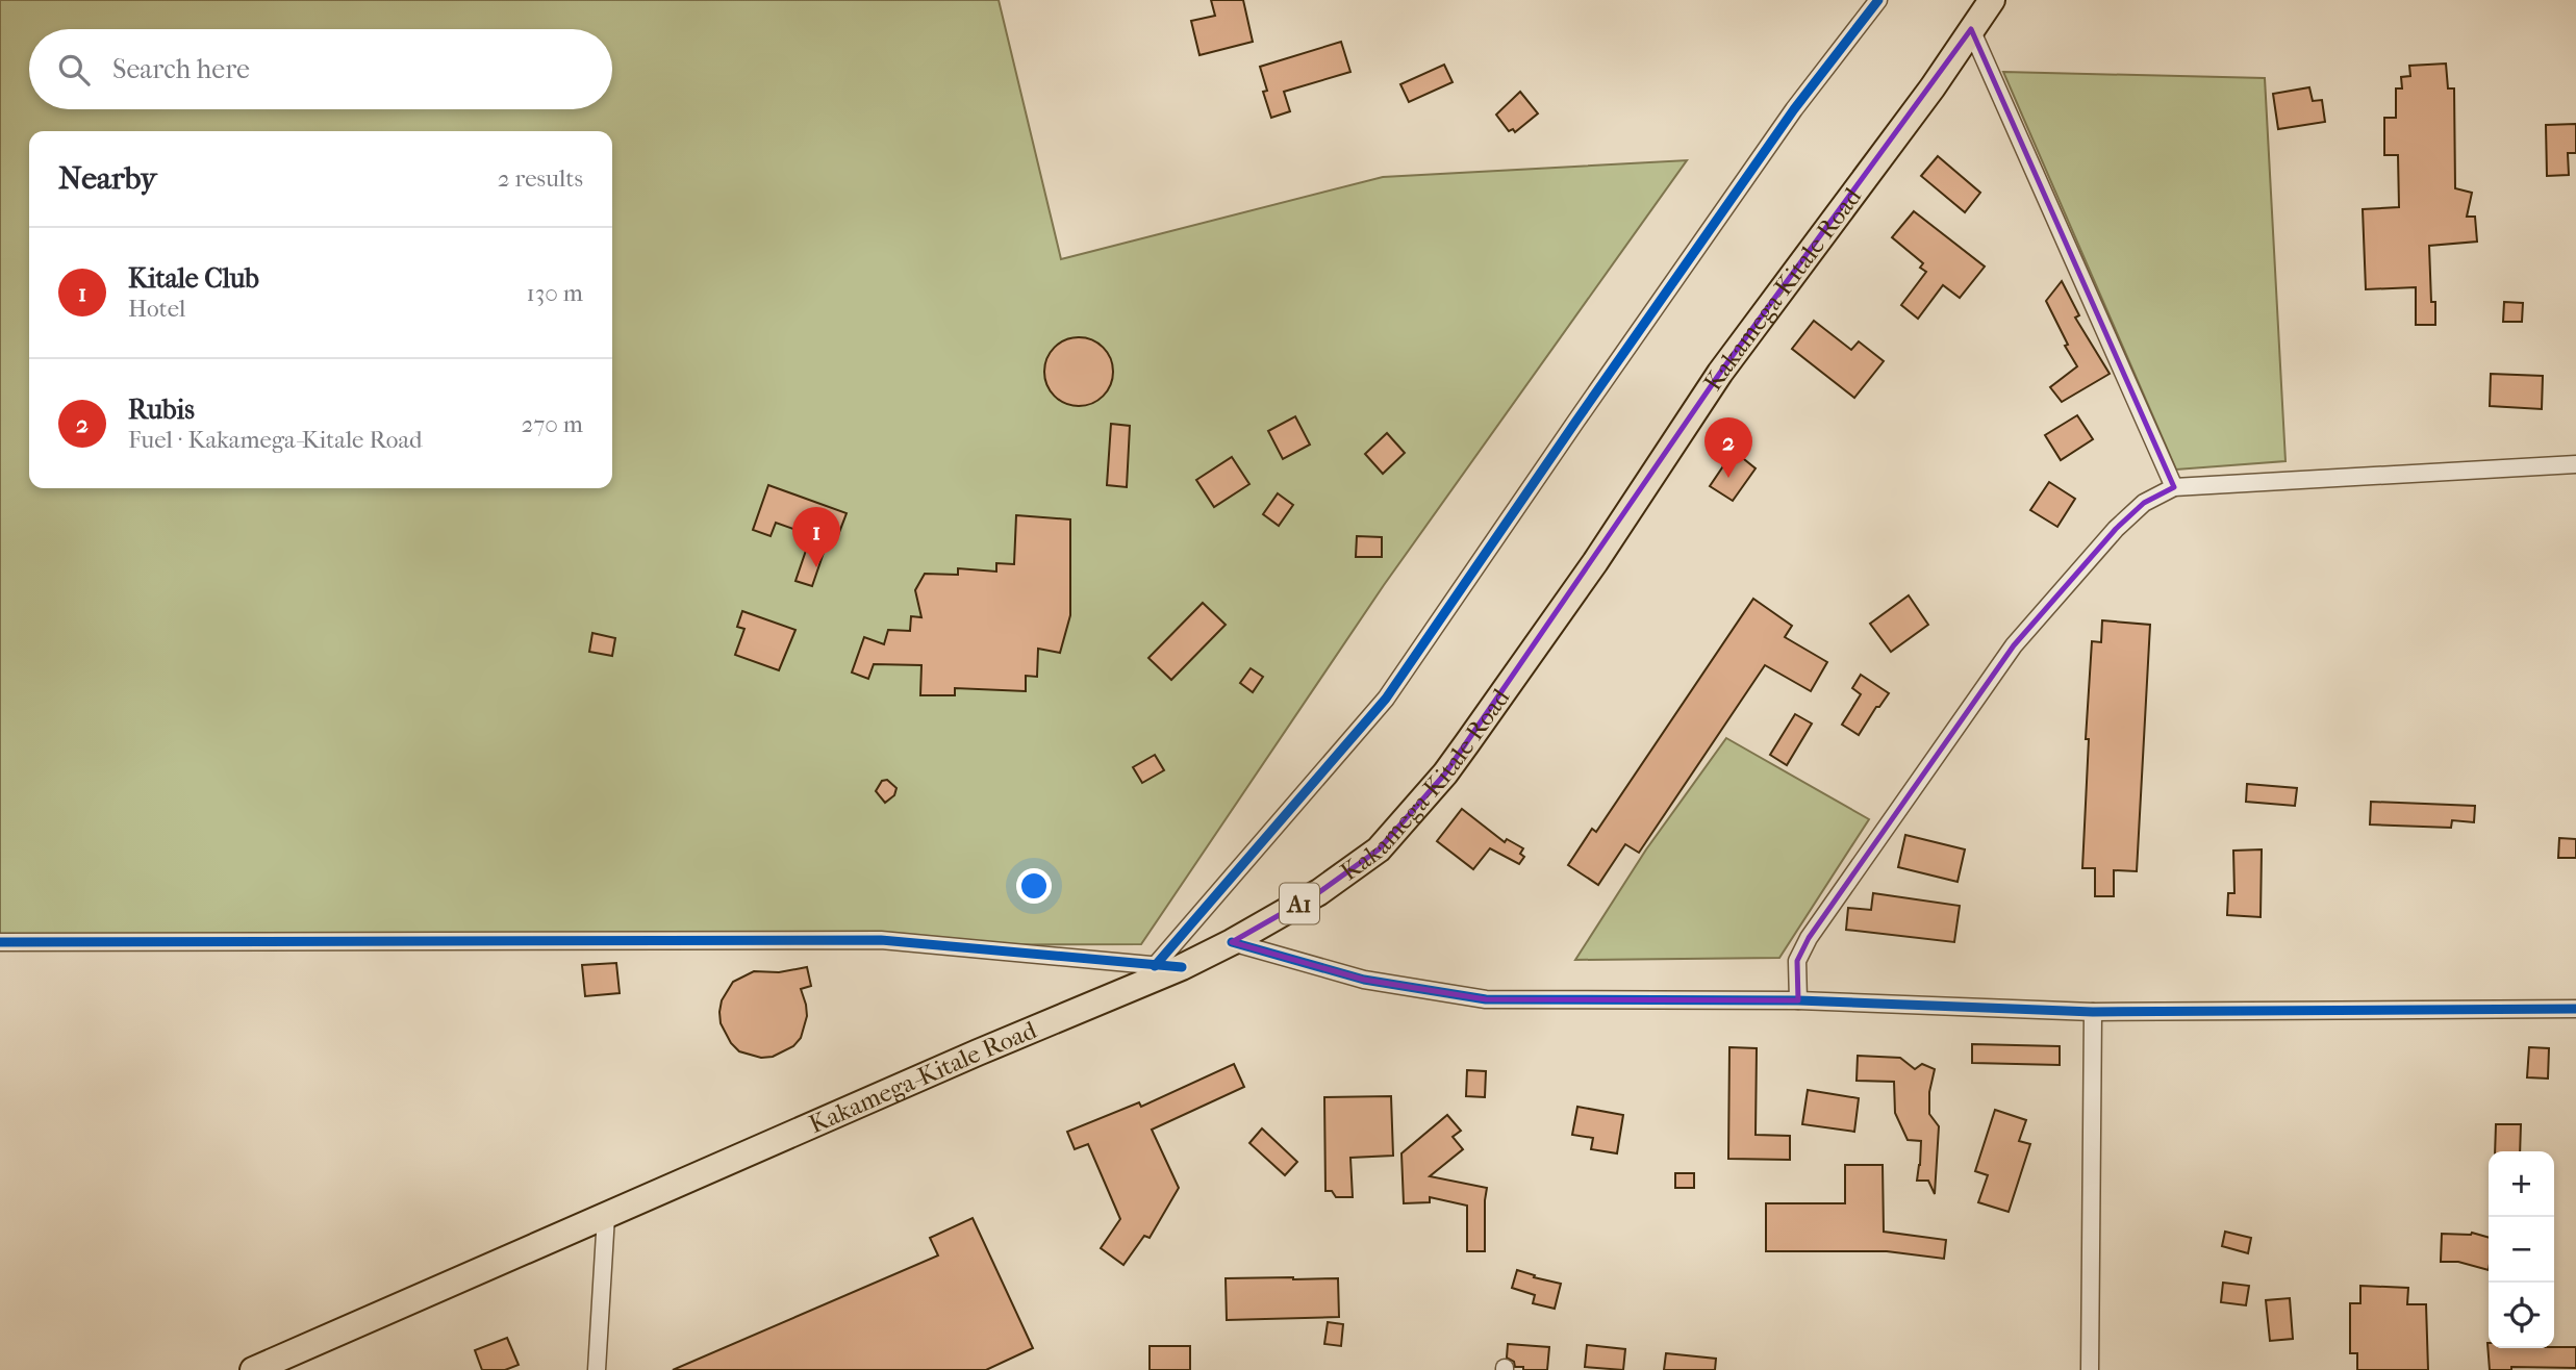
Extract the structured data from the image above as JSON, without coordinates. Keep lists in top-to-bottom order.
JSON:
{
  "streets": {
    "highway": ["Kakamega-Kitale Road", "A1"]
  },
  "page": {
    "search": "Search here",
    "heading": ["Nearby", "2 results"],
    "list": [
      {
        "mark": "1",
        "name": "Kitale Club",
        "note": "Hotel",
        "value": "130 m"
      },
      {
        "mark": "2",
        "name": "Rubis",
        "note": "Fuel · Kakamega-Kitale Road",
        "value": "270 m"
      }
    ],
    "pins": ["2", "1"],
    "map_buttons": ["+", "−"]
  }
}
